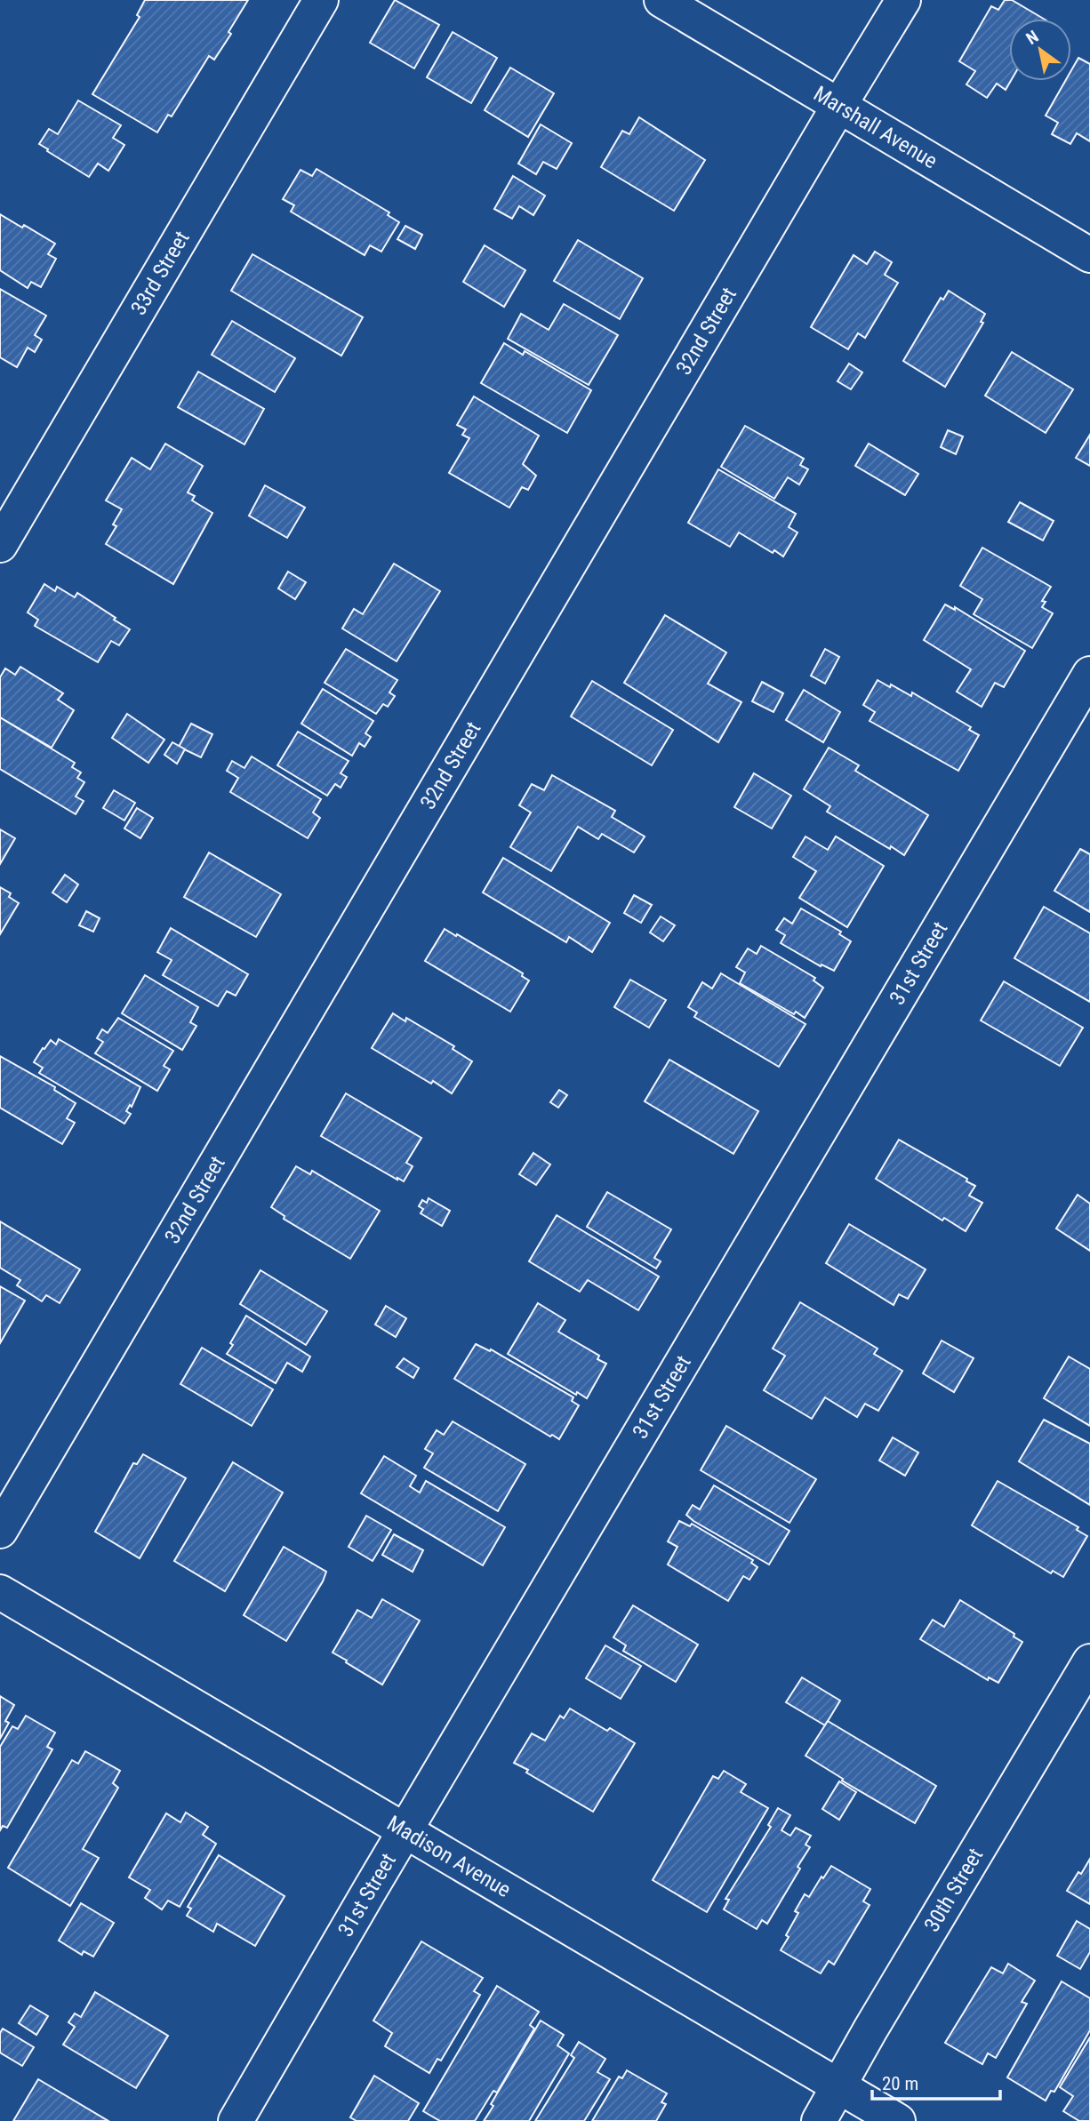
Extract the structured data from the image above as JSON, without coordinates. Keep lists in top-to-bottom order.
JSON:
{
  "streets": {
    "street": [
      "Marshall Avenue",
      "33rd Street",
      "32nd Street",
      "31st Street",
      "Madison Avenue",
      "30th Street"
    ]
  },
  "crossings": [
    ["Marshall Avenue", "32nd Street"],
    ["31st Street", "Madison Avenue"],
    ["Madison Avenue", "30th Street"]
  ],
  "scale_bar": "20 m",
  "north": "top left"
}
